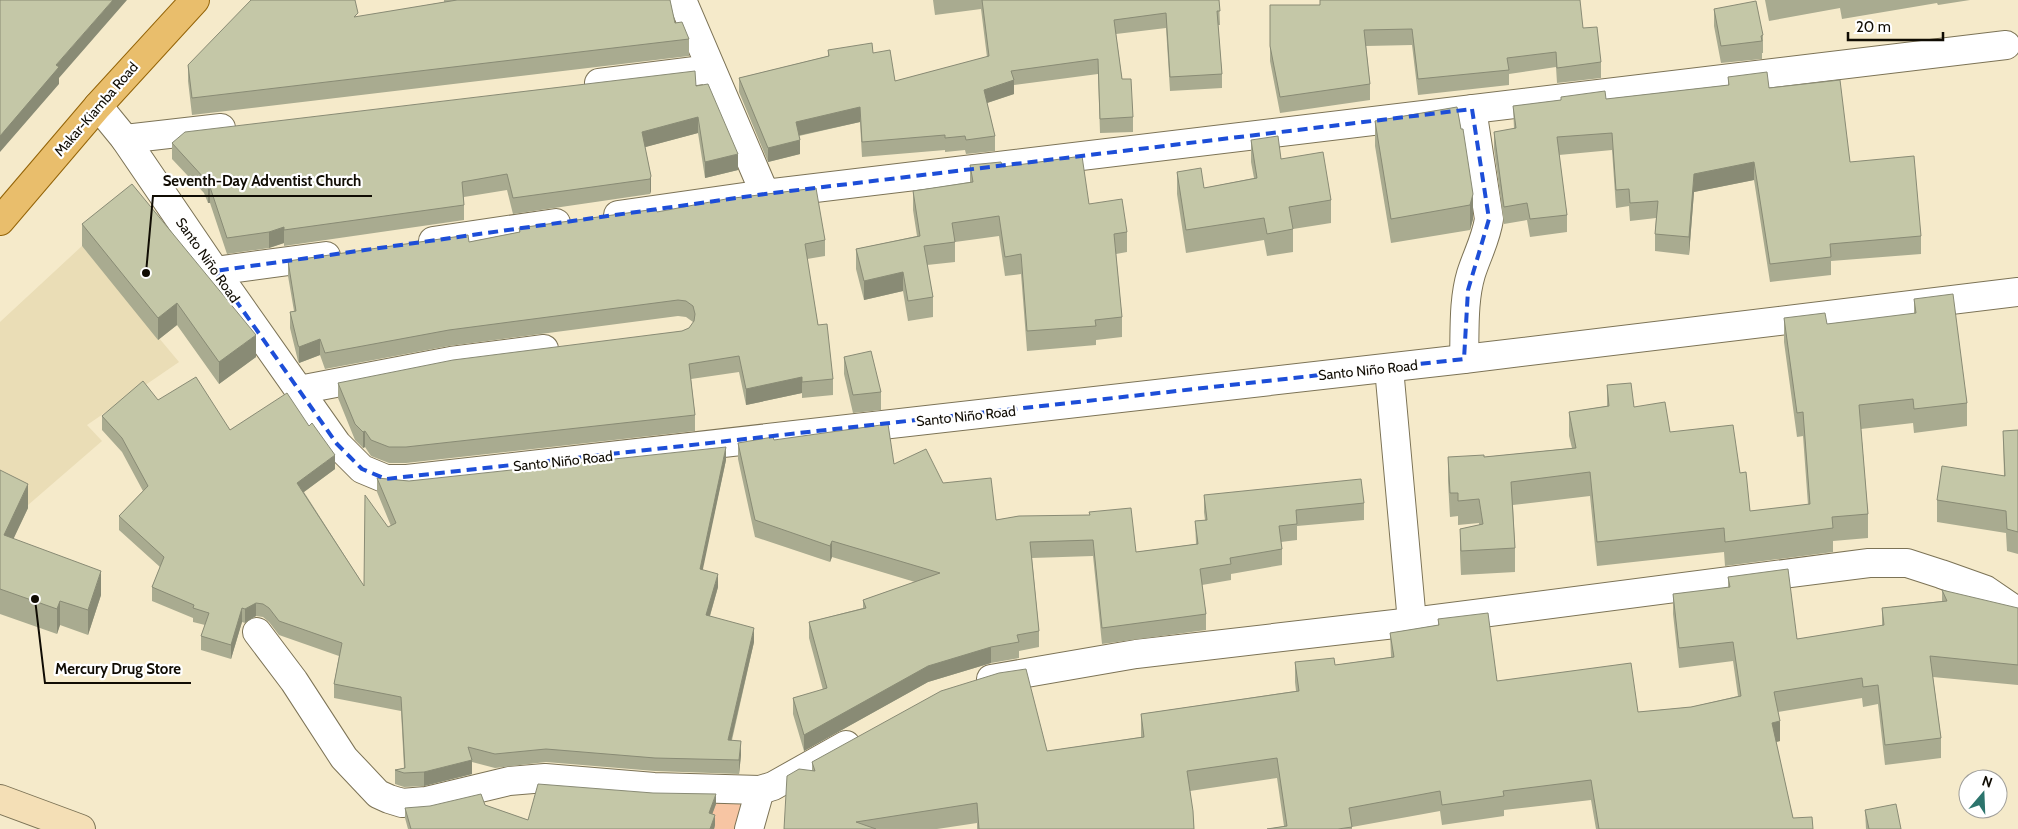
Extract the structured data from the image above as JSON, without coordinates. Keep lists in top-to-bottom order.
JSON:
{
  "streets": {
    "main road": ["Makar-Kiamba Road"],
    "street": ["Santo Niño Road"]
  },
  "crossings": [
    ["Makar-Kiamba Road", "Santo Niño Road"]
  ],
  "places": ["Seventh-Day Adventist Church", "Mercury Drug Store"],
  "scale_bar": "20 m",
  "north": "top"
}
